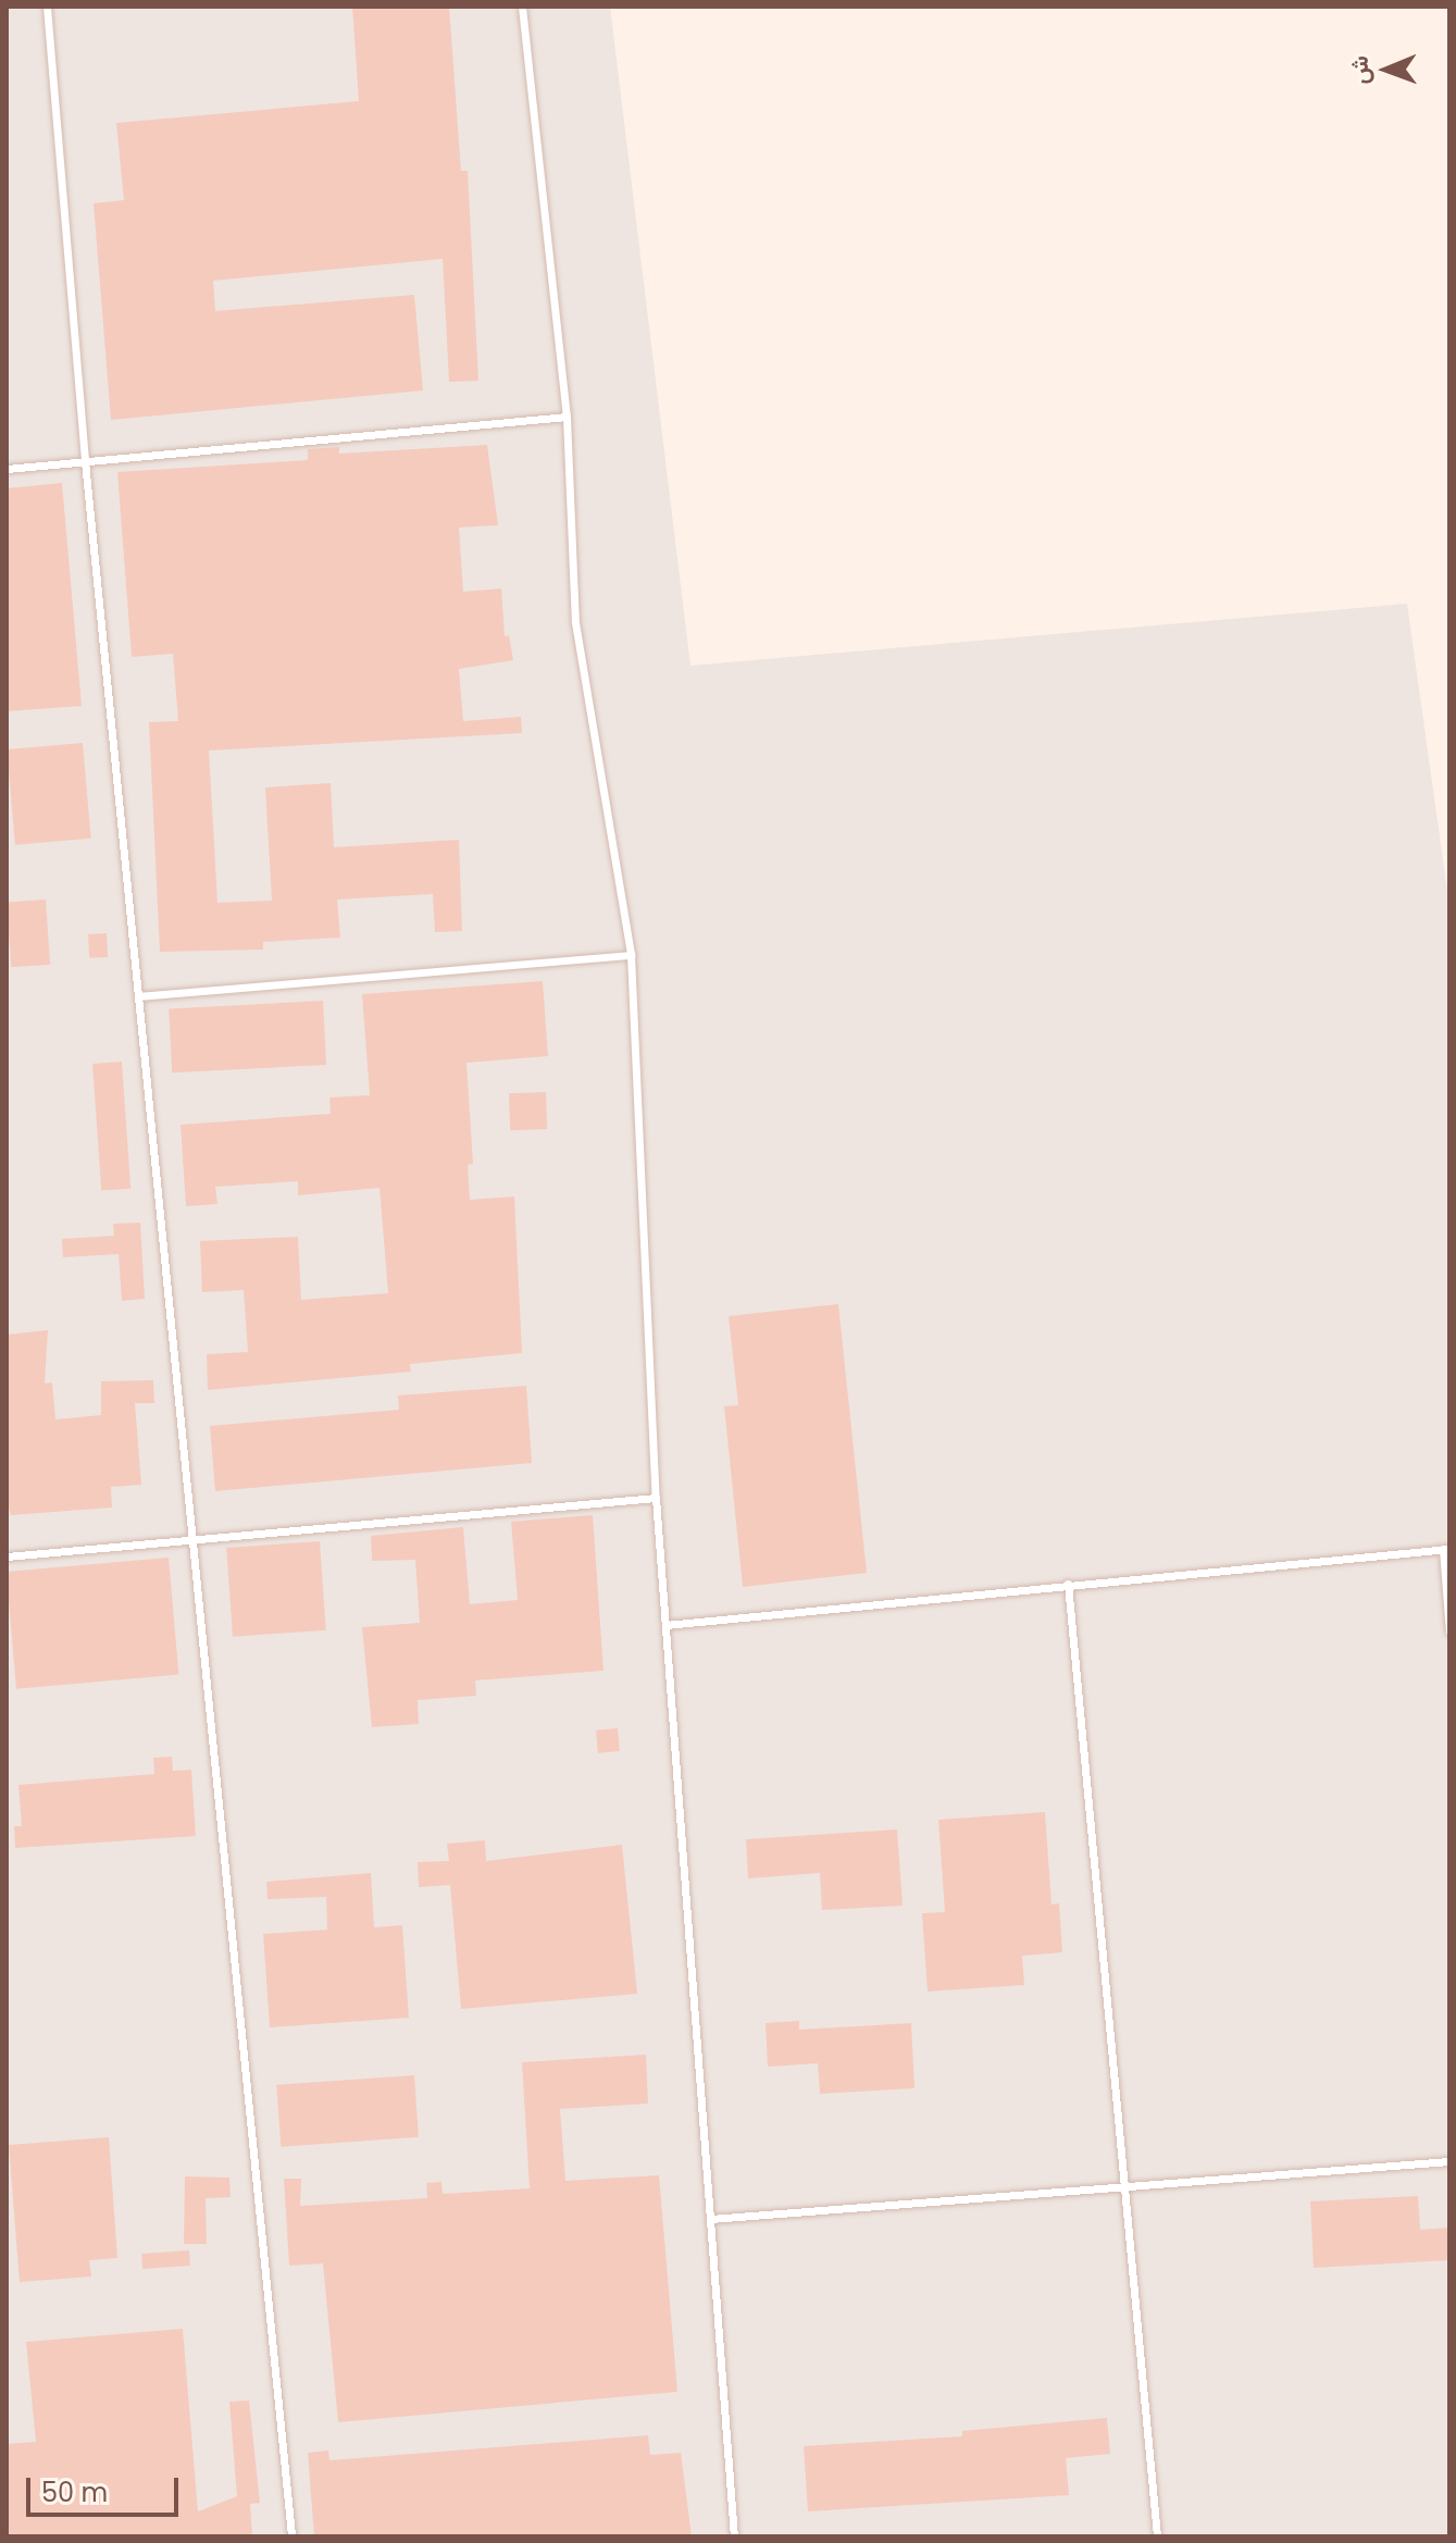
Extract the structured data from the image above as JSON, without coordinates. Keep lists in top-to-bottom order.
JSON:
{
  "scale_bar": "50 m",
  "north": "left"
}
